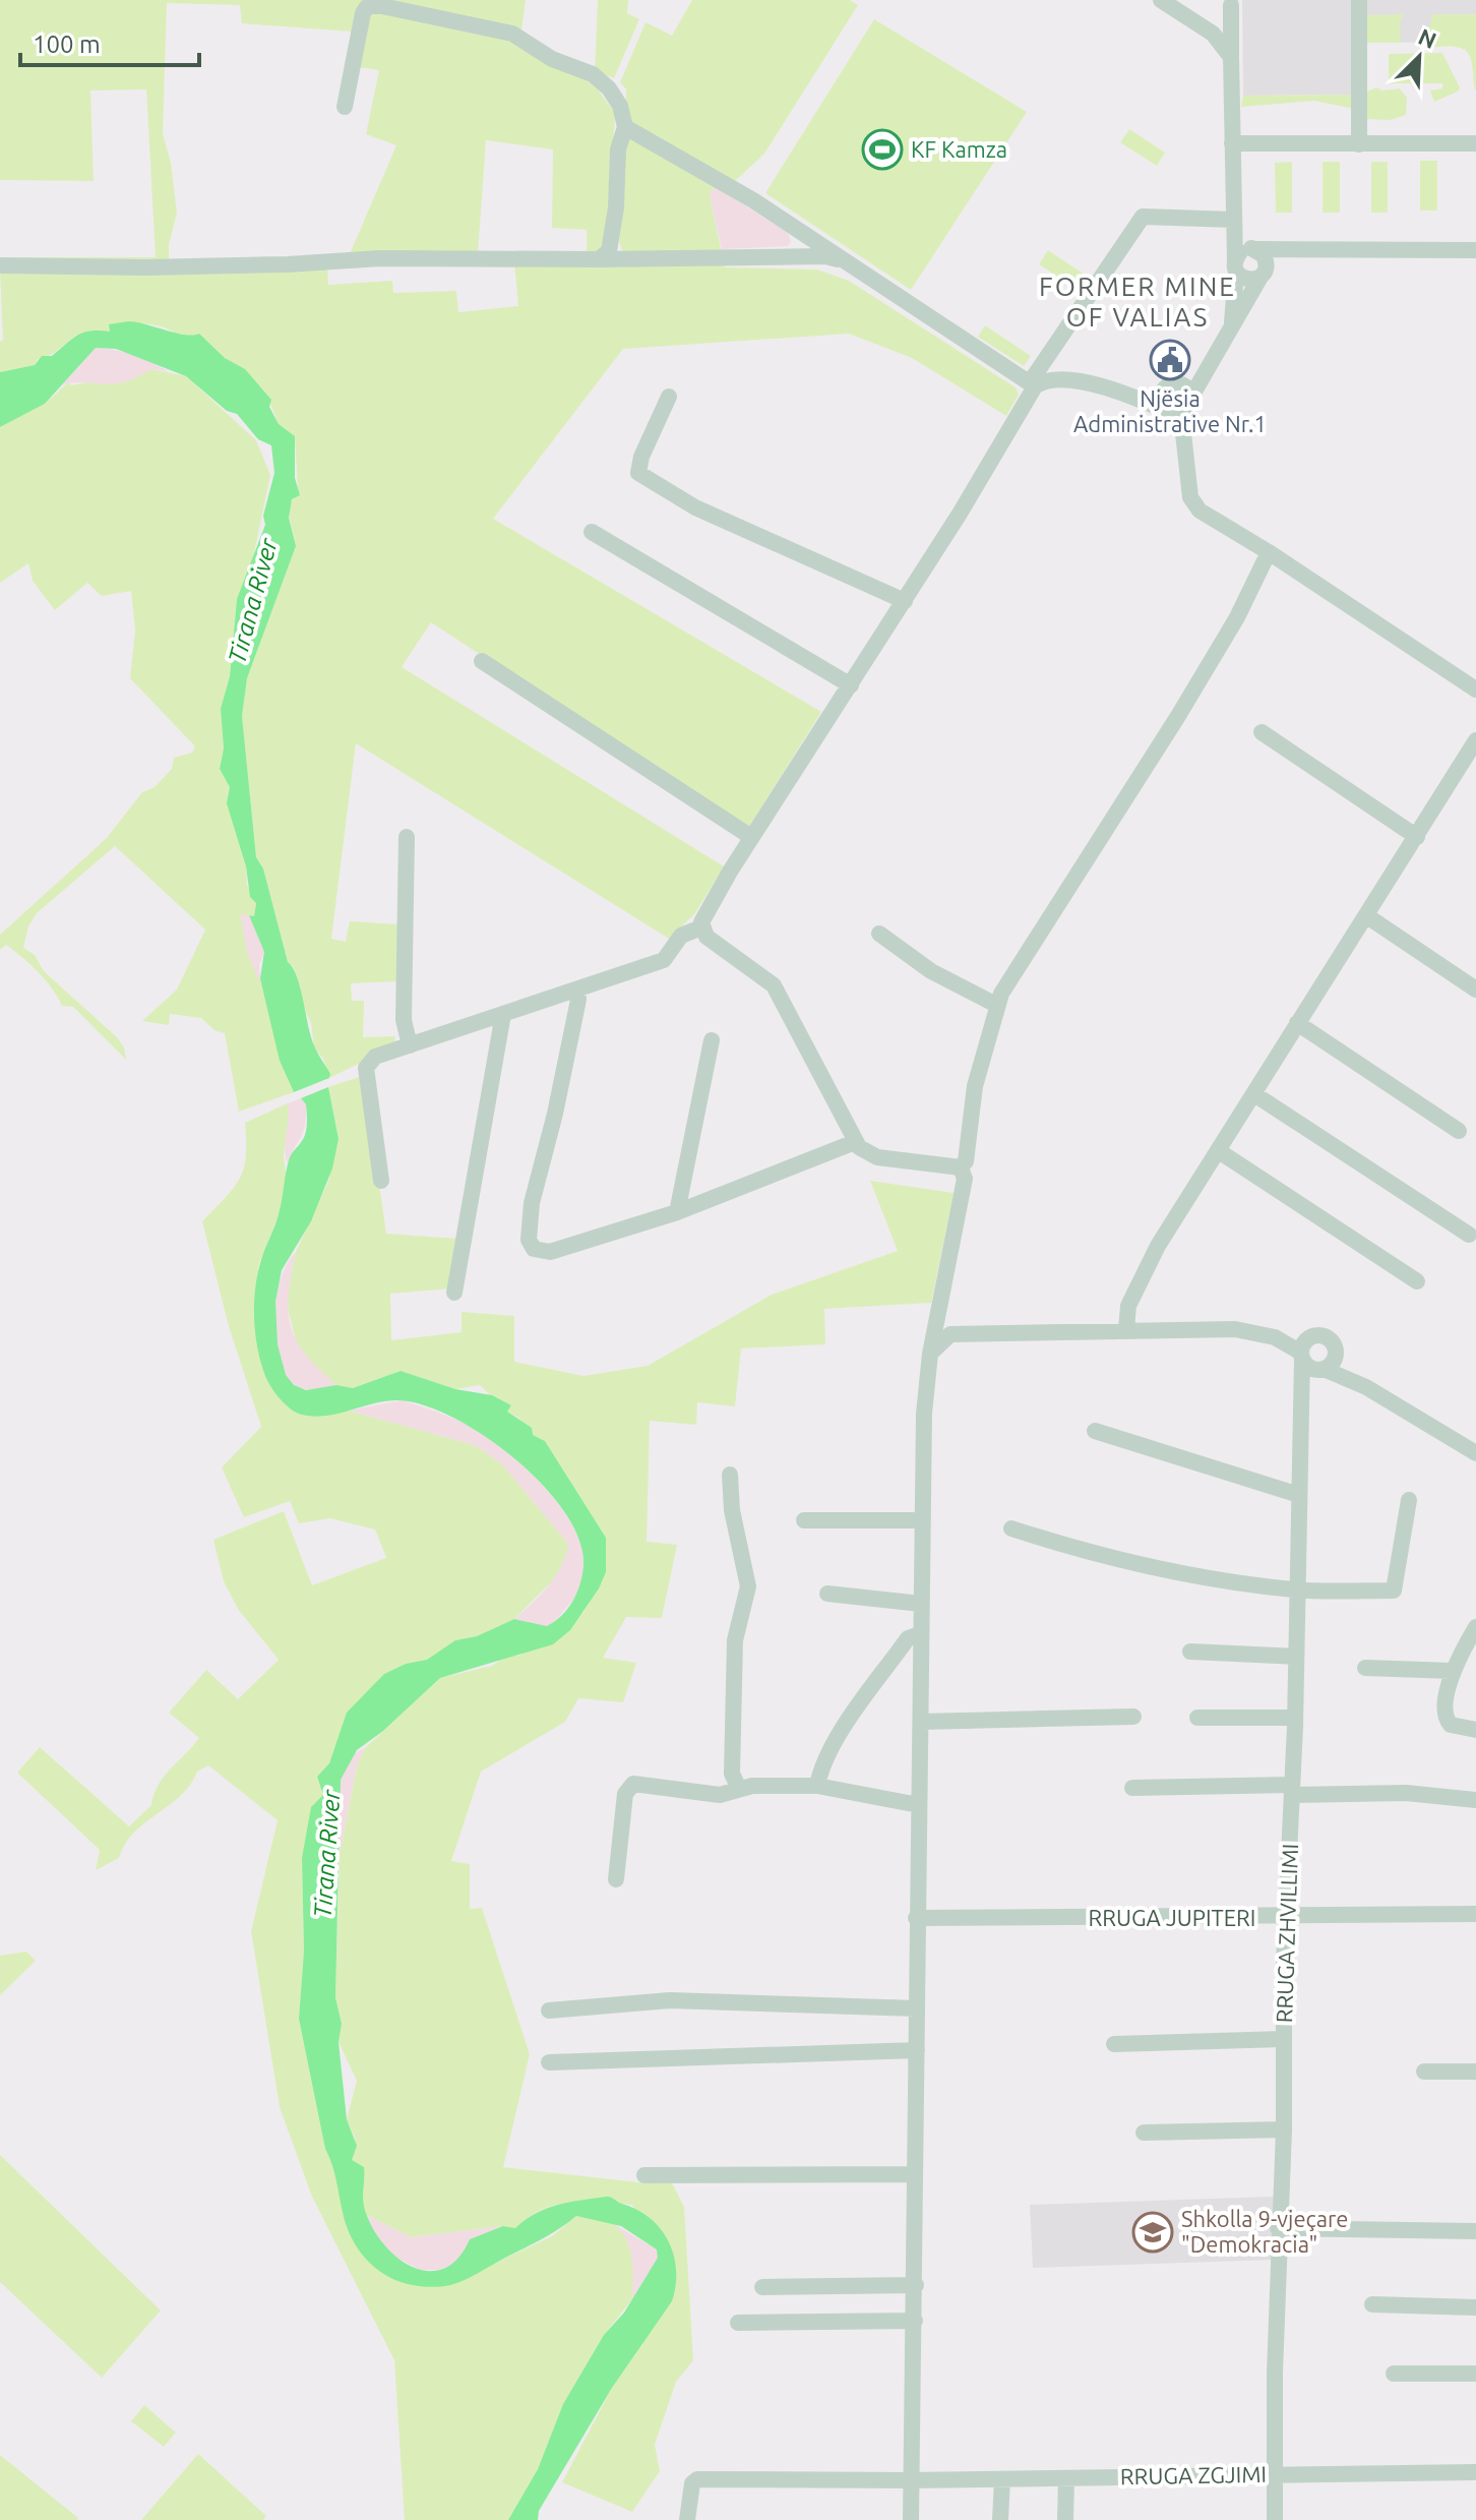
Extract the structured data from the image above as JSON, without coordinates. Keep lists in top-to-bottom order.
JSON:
{
  "streets": {
    "street": ["RRUGA JUPITERI", "RRUGA ZHVILLIMI", "RRUGA ZGJIMI"]
  },
  "crossings": [
    ["RRUGA JUPITERI", "RRUGA ZHVILLIMI"],
    ["RRUGA ZHVILLIMI", "RRUGA ZGJIMI"]
  ],
  "districts": ["FORMER MINE OF VALIAS"],
  "water": ["Tirana River"],
  "places": {
    "sports": ["KF Kamza"],
    "public building": ["Njësia Administrative Nr.1"],
    "school or university": ["Shkolla 9-vjeçare \"Demokracia\""]
  },
  "scale_bar": "100 m",
  "north": "top right"
}
